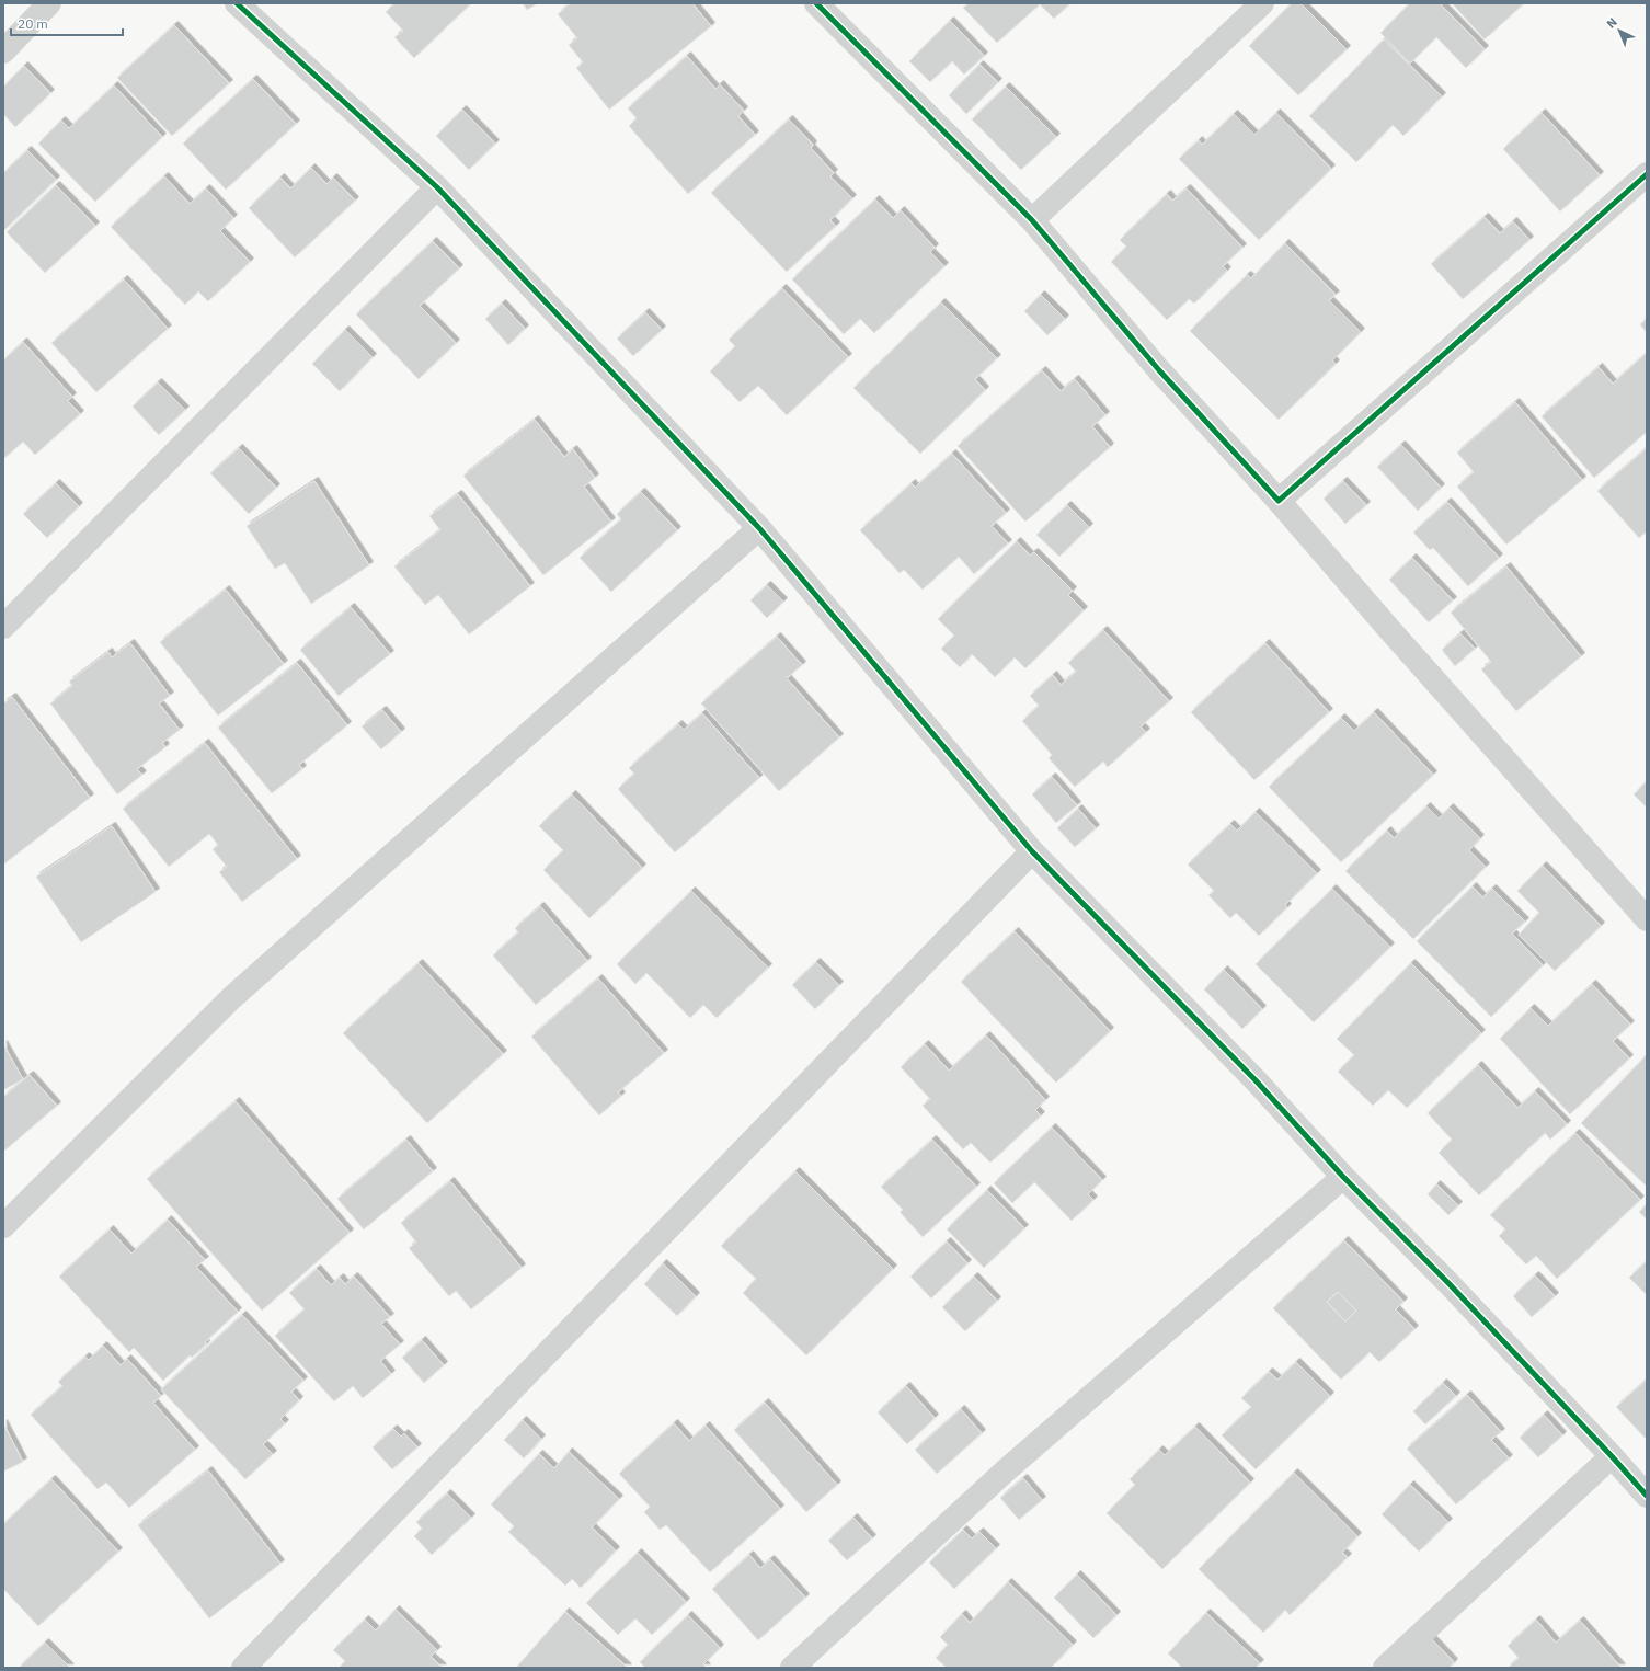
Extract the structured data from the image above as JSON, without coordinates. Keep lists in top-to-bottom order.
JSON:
{
  "scale_bar": "20 m",
  "north": "top left"
}
